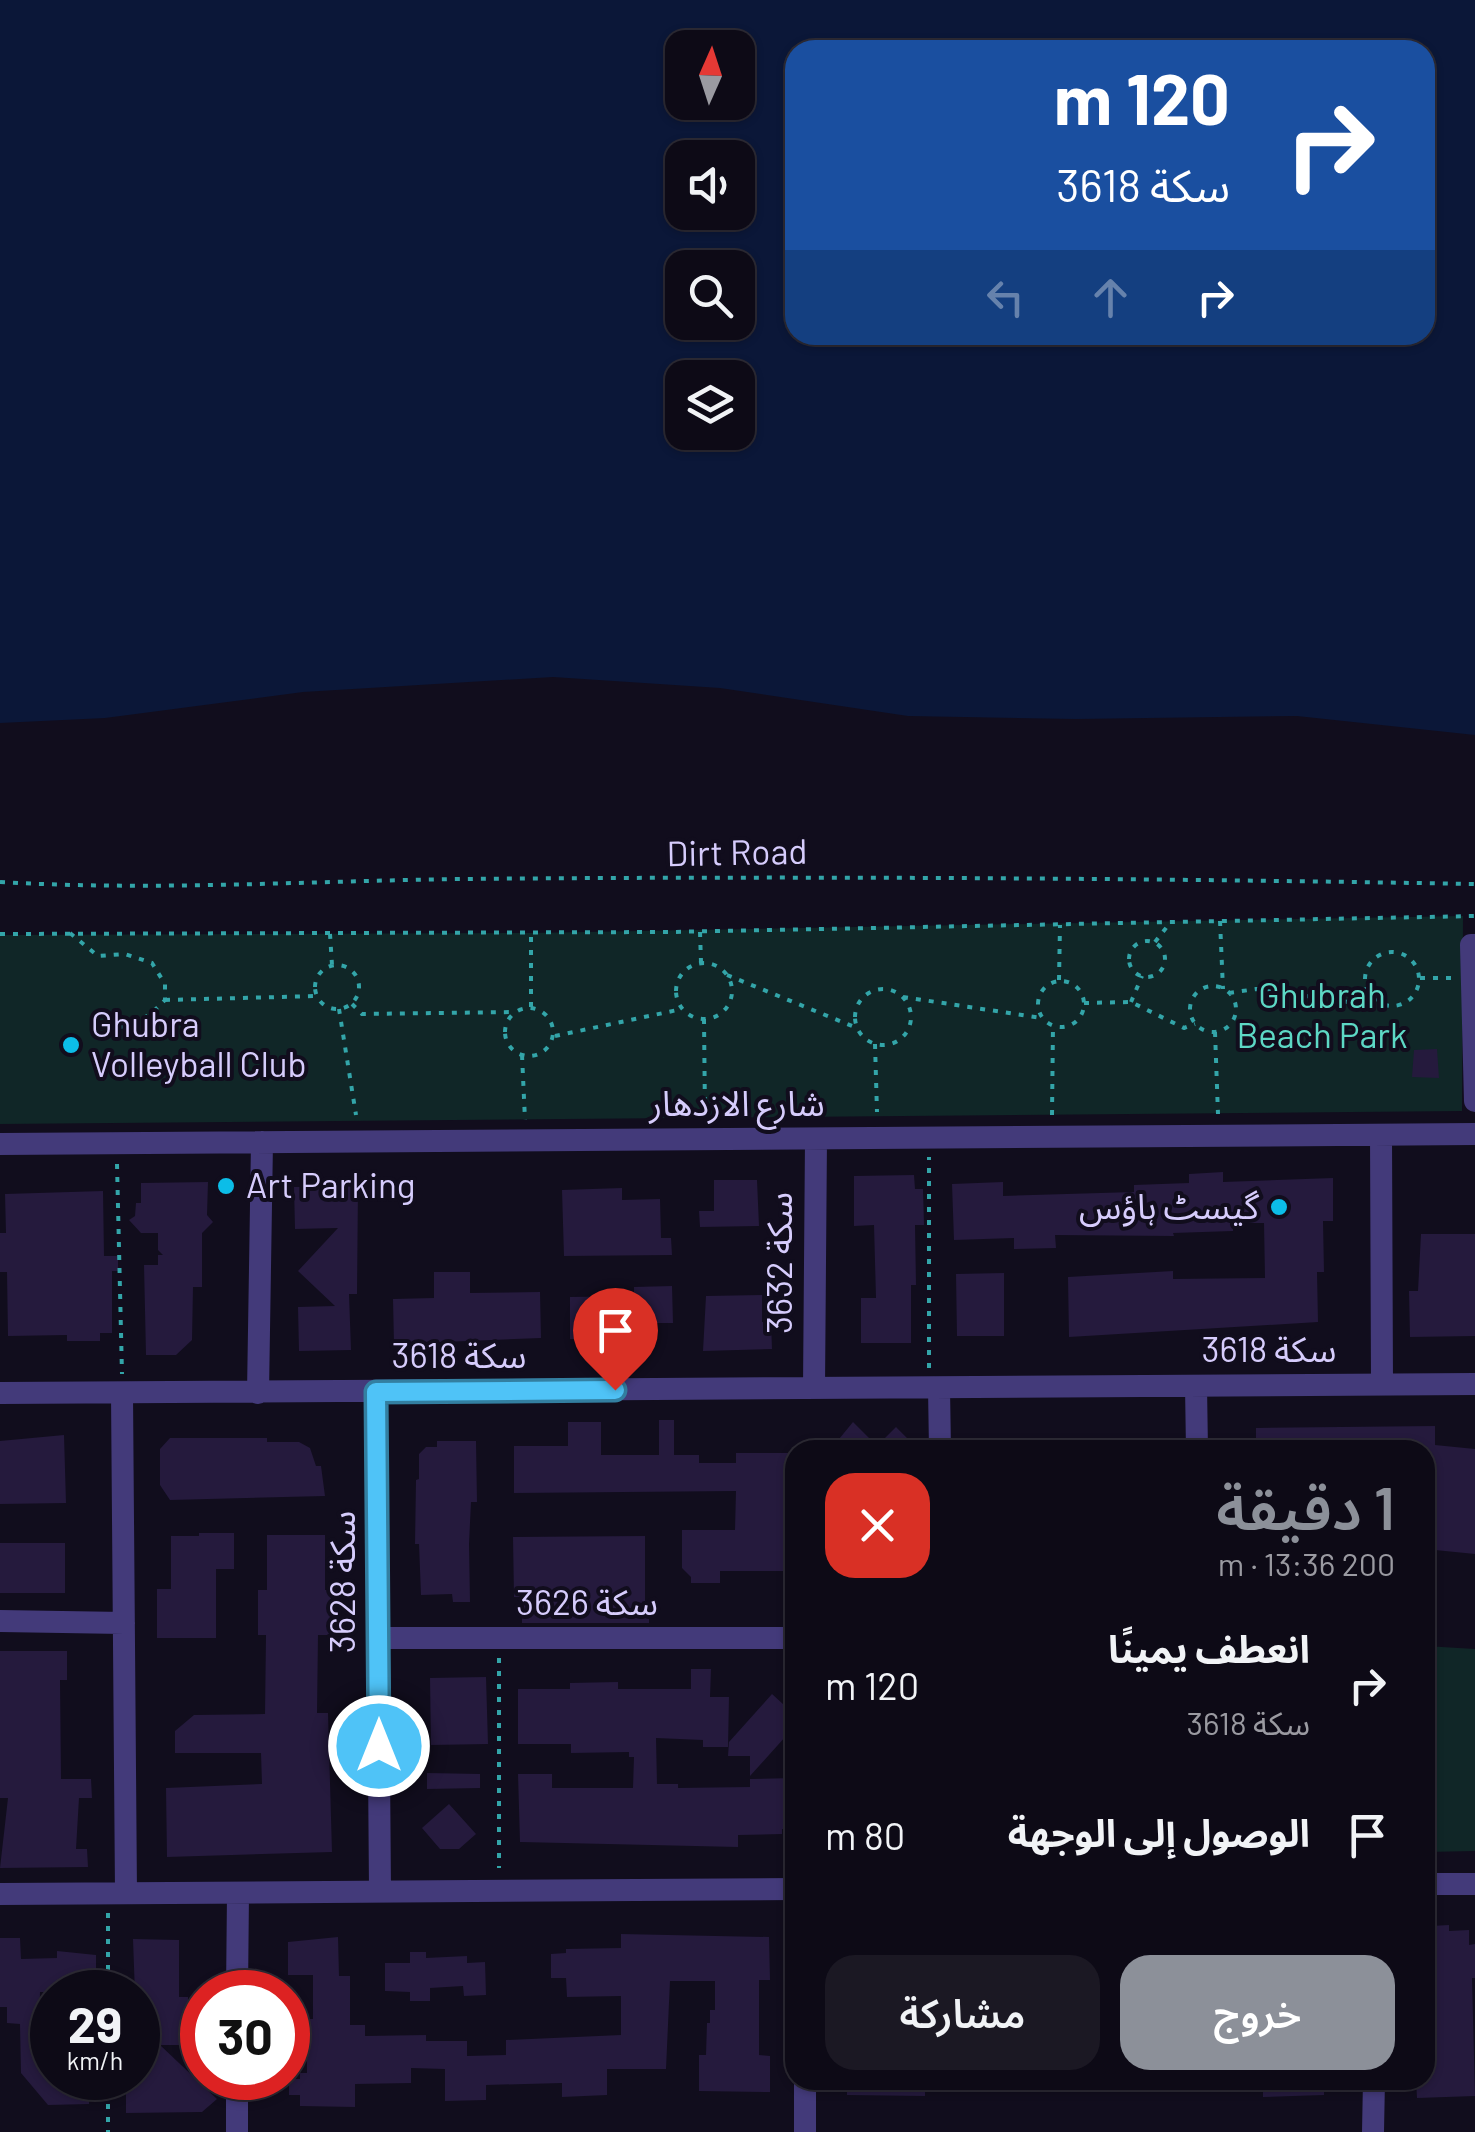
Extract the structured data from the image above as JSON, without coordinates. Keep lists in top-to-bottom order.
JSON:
{
  "streets": {
    "street": [
      "شارع الازدهار",
      "سكة 3632",
      "سكة 3618",
      "سكة 3628",
      "سكة 3626"
    ],
    "path": ["Dirt Road"]
  },
  "crossings": [
    ["شارع الازدهار", "سكة 3632"],
    ["سكة 3632", "سكة 3618"],
    ["سكة 3618", "سكة 3628"],
    ["سكة 3628", "سكة 3626"]
  ],
  "parks": ["Ghubrah Beach Park"],
  "places": ["Ghubra Volleyball Club", "Art Parking", "گیسٹ ہاؤس"],
  "north": "top",
  "page": {
    "turn": ["120 m", "سكة 3618"],
    "heading": ["1 دقيقة", "200 m · 13:36"],
    "list": [
      {
        "name": "انعطف يمينًا",
        "note": "سكة 3618",
        "value": "120 m"
      },
      {
        "name": "الوصول إلى الوجهة",
        "value": "80 m"
      }
    ],
    "buttons": ["خروج", "مشاركة"],
    "speed": "29 km/h",
    "limit": "30"
  }
}
